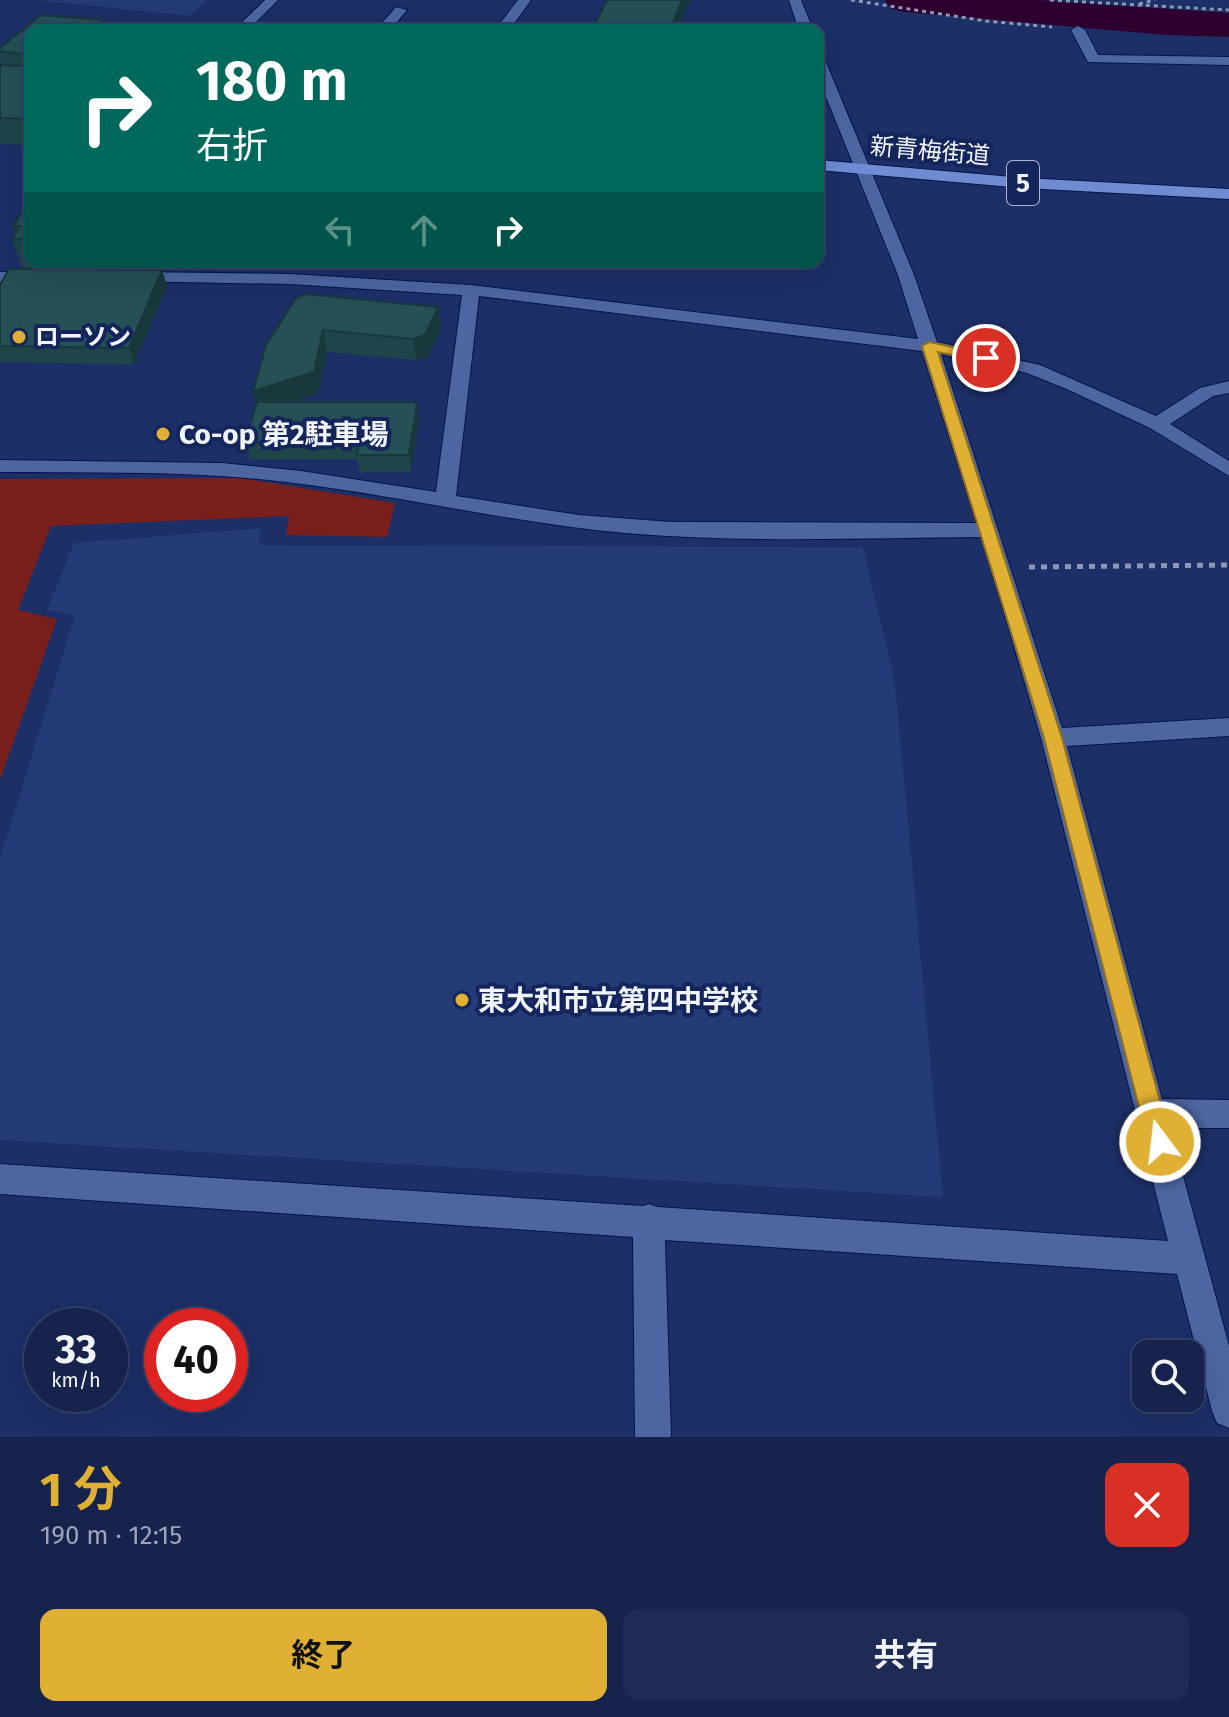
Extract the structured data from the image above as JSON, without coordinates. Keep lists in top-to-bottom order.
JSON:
{
  "streets": {
    "main road": ["新青梅街道", "5"]
  },
  "places": ["ローソン", "Co-op 第2駐車場", "東大和市立第四中学校"],
  "page": {
    "turn": ["180 m", "右折"],
    "speed": "33 km/h",
    "limit": "40",
    "heading": ["1 分", "190 m · 12:15"],
    "buttons": ["終了", "共有"]
  }
}
